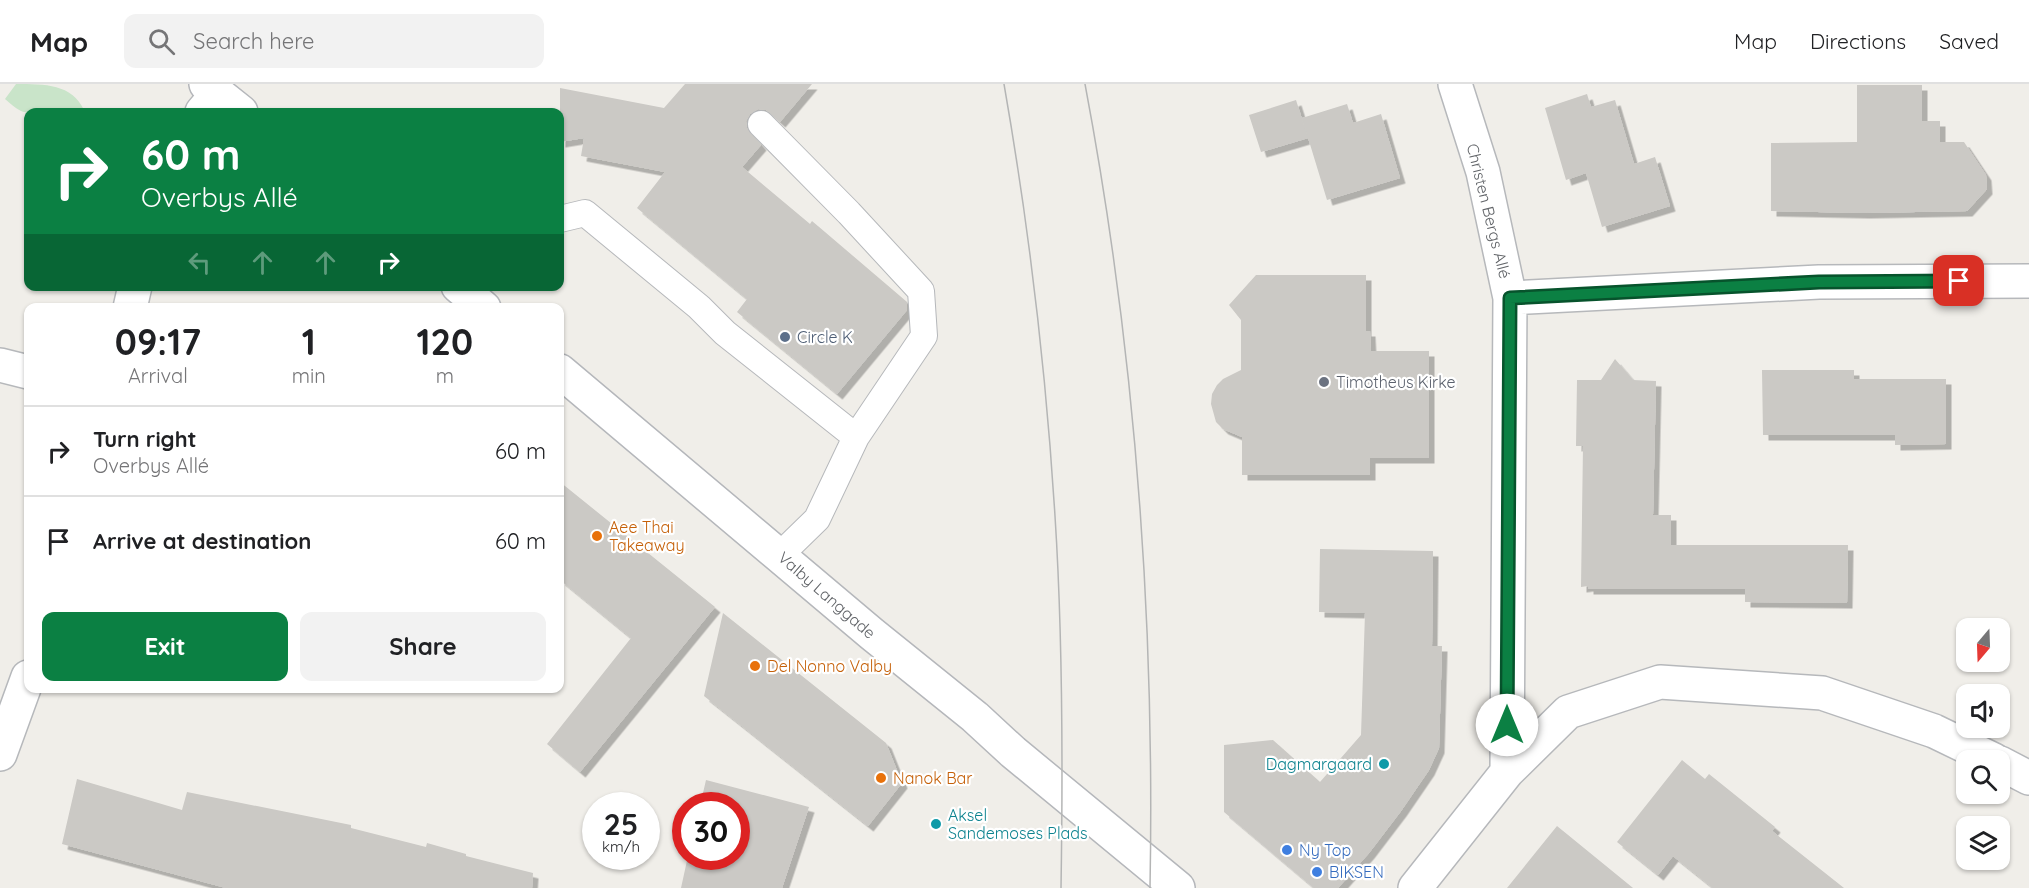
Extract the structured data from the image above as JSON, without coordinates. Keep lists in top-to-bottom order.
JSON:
{
  "streets": {
    "street": ["Christen Bergs Allé", "Valby Langgade"]
  },
  "places": [
    "Circle K",
    "Timotheus Kirke",
    "Aee Thai Takeaway",
    "Del Nonno Valby",
    "Dagmargaard",
    "Nanok Bar",
    "Aksel Sandemoses Plads",
    "Ny Top",
    "BIKSEN"
  ],
  "north": "bottom",
  "page": {
    "header": "Map",
    "search": "Search here",
    "nav": ["Map", "Directions", "Saved"],
    "turn": ["60 m", "Overbys Allé"],
    "eta": [
      "09:17",
      "Arrival",
      "1",
      "min",
      "120",
      "m"
    ],
    "list": [
      {
        "name": "Turn right",
        "note": "Overbys Allé",
        "value": "60 m"
      },
      {
        "name": "Arrive at destination",
        "value": "60 m"
      }
    ],
    "buttons": ["Exit", "Share"],
    "speed": "25 km/h",
    "limit": "30"
  }
}
